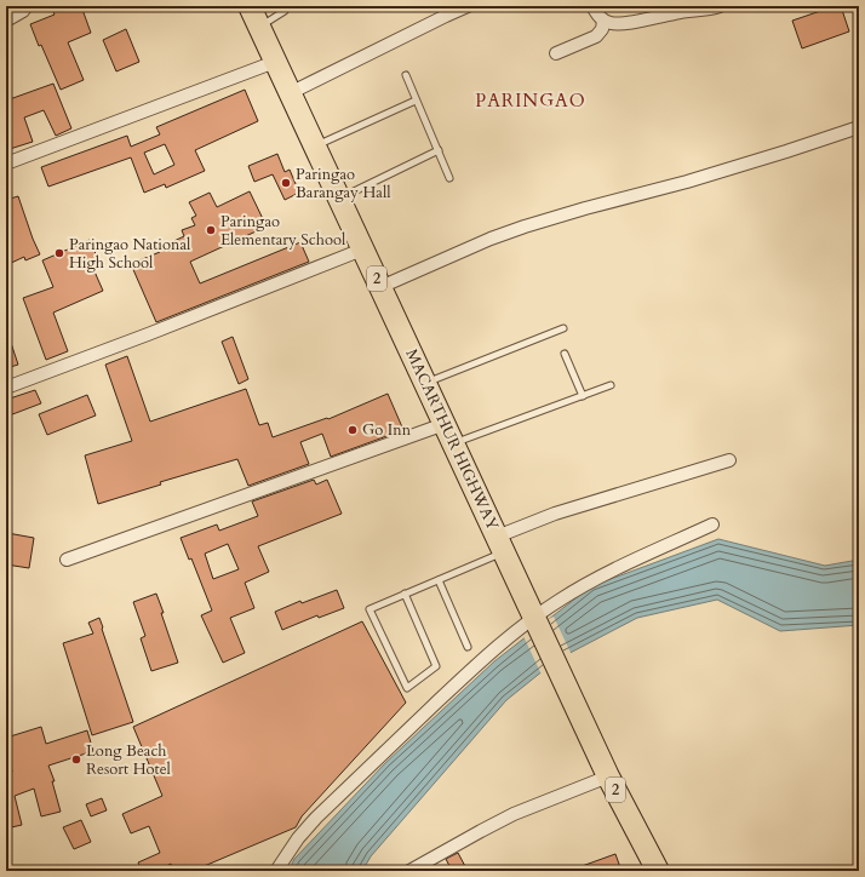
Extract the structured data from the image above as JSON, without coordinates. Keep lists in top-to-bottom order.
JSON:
{
  "streets": {
    "highway": ["2", "MACARTHUR HIGHWAY"]
  },
  "districts": ["PARINGAO"],
  "places": [
    "Paringao Barangay Hall",
    "Paringao Elementary School",
    "Paringao National High School",
    "Go Inn",
    "Long Beach Resort Hotel"
  ]
}
